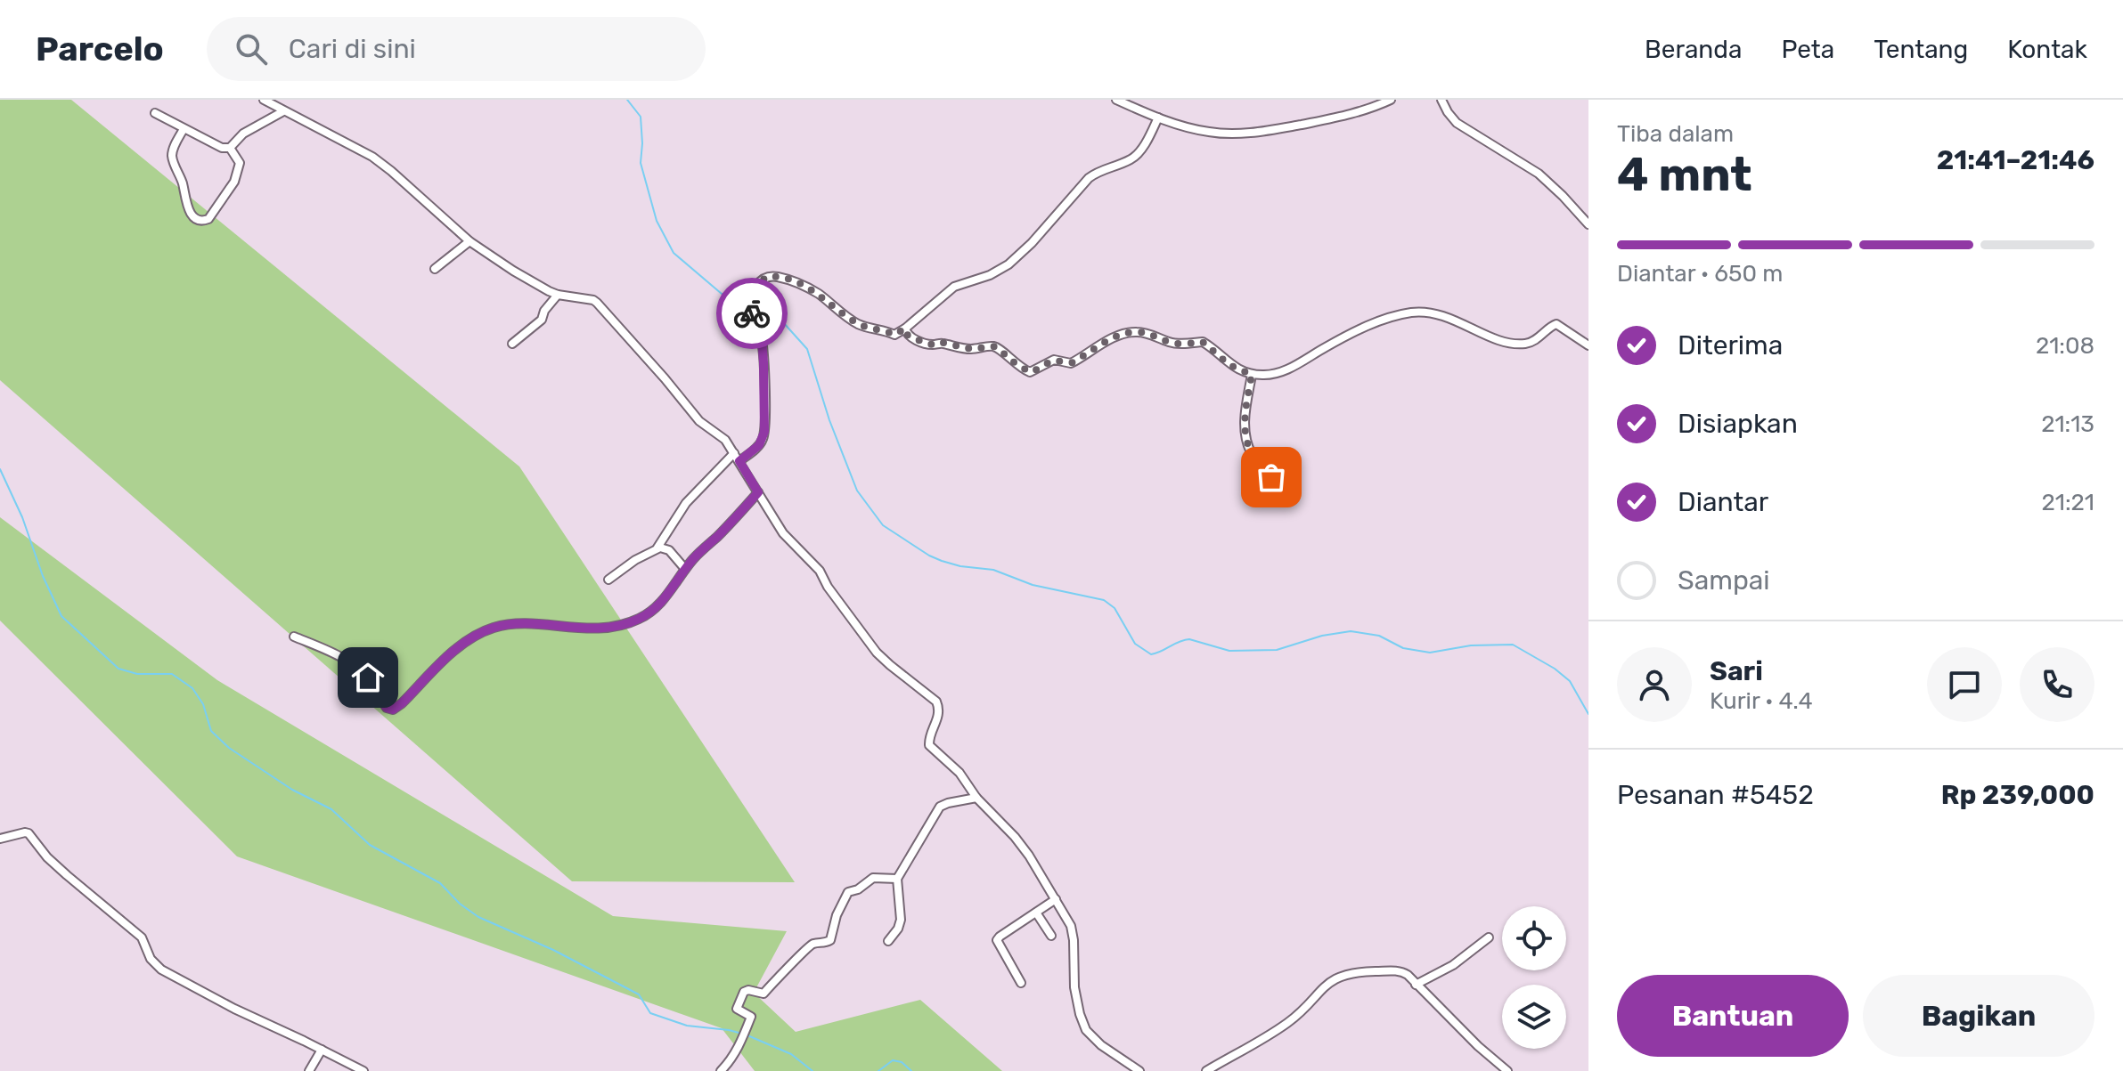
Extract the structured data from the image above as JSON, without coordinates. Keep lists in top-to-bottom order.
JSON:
{
  "page": {
    "header": "Parcelo",
    "search": "Cari di sini",
    "nav": [
      "Beranda",
      "Peta",
      "Tentang",
      "Kontak"
    ],
    "heading": ["4 mnt", "Tiba dalam", "21:41–21:46"],
    "panel": [
      "Sari",
      "Kurir · 4.4",
      "Pesanan #5452",
      "Rp 239,000"
    ],
    "bar": "Diantar · 650 m",
    "list": [
      ["Diterima", "21:08"],
      ["Disiapkan", "21:13"],
      ["Diantar", "21:21"],
      "Sampai"
    ],
    "buttons": ["Bantuan", "Bagikan"]
  }
}
